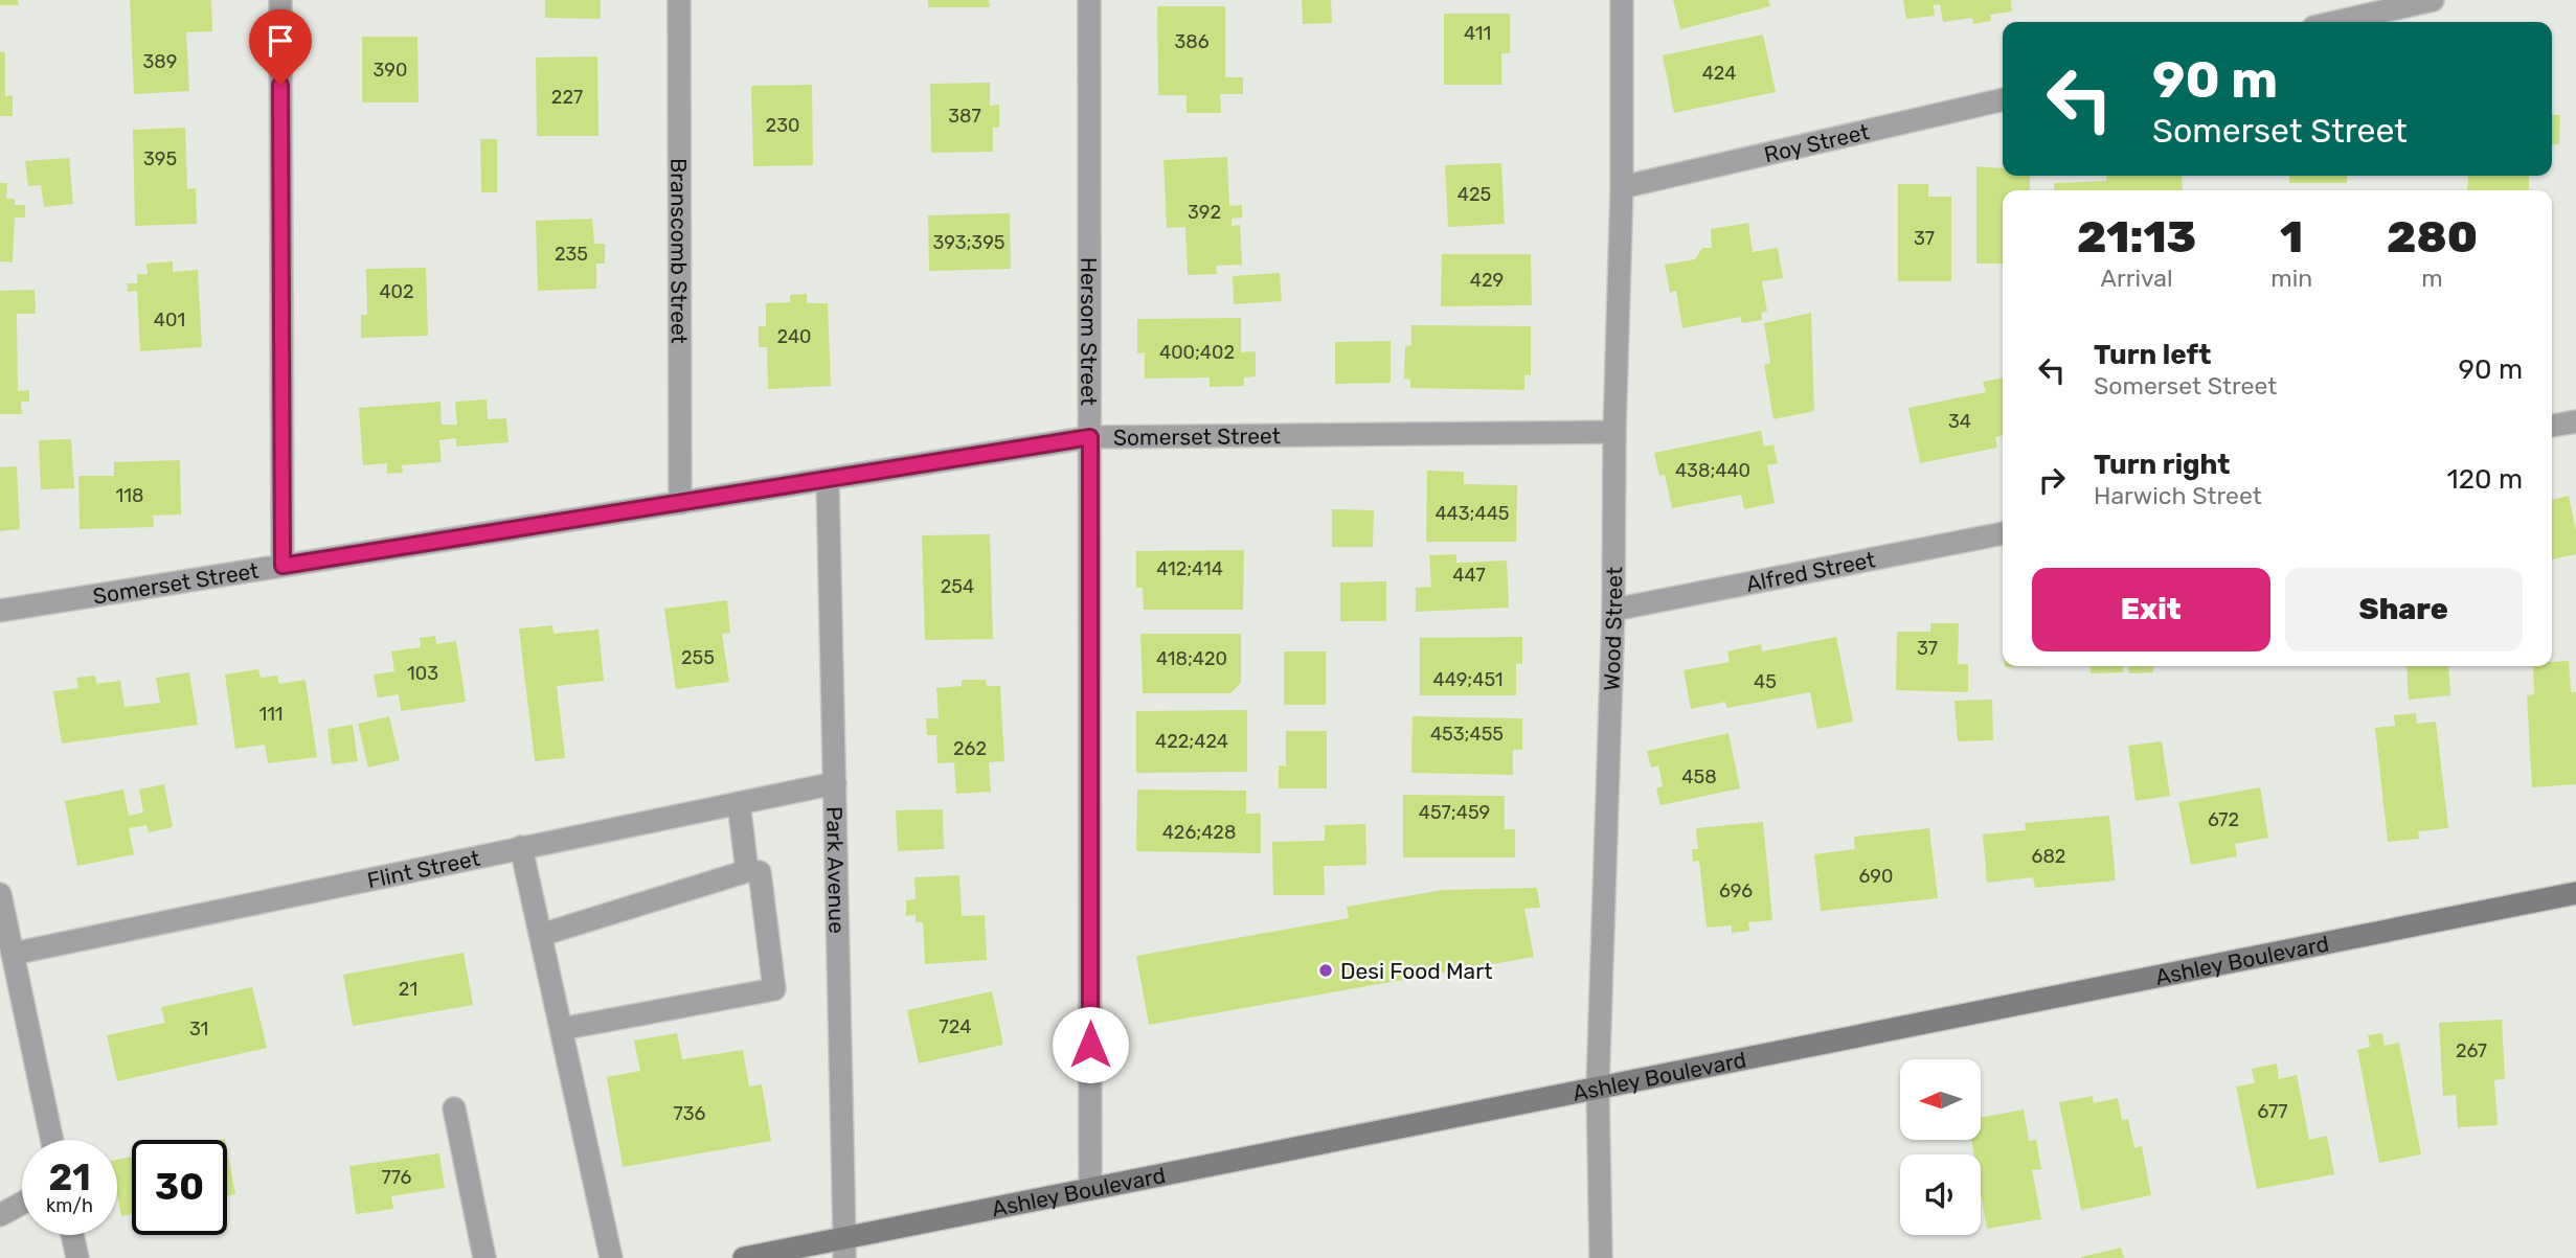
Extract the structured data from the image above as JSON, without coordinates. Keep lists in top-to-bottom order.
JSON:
{
  "streets": {
    "main road": ["Ashley Boulevard"],
    "street": [
      "Roy Street",
      "Branscomb Street",
      "Hersom Street",
      "Somerset Street",
      "Alfred Street",
      "Wood Street",
      "Flint Street",
      "Park Avenue"
    ]
  },
  "crossings": [
    ["Roy Street", "Wood Street"],
    ["Branscomb Street", "Somerset Street"],
    ["Hersom Street", "Somerset Street"],
    ["Hersom Street", "Ashley Boulevard"],
    ["Somerset Street", "Wood Street"],
    ["Somerset Street", "Park Avenue"],
    ["Alfred Street", "Wood Street"],
    ["Wood Street", "Ashley Boulevard"],
    ["Flint Street", "Park Avenue"],
    ["Park Avenue", "Ashley Boulevard"]
  ],
  "places": ["Desi Food Mart"],
  "house_numbers": [
    "411",
    "386",
    "389",
    "390",
    "424",
    "227",
    "387",
    "230",
    "395",
    "425",
    "392",
    "37",
    "393;395",
    "235",
    "429",
    "402",
    "401",
    "240",
    "400;402",
    "34",
    "438;440",
    "118",
    "443;445",
    "412;414",
    "447",
    "254",
    "37",
    "255",
    "418;420",
    "103",
    "449;451",
    "45",
    "111",
    "453;455",
    "422;424",
    "262",
    "458",
    "457;459",
    "672",
    "426;428",
    "682",
    "690",
    "696",
    "21",
    "724",
    "31",
    "267",
    "677",
    "736",
    "776"
  ],
  "north": "left",
  "page": {
    "turn": ["90 m", "Somerset Street"],
    "eta": [
      "21:13",
      "Arrival",
      "1",
      "min",
      "280",
      "m"
    ],
    "list": [
      {
        "name": "Turn left",
        "note": "Somerset Street",
        "value": "90 m"
      },
      {
        "name": "Turn right",
        "note": "Harwich Street",
        "value": "120 m"
      }
    ],
    "buttons": ["Exit", "Share"],
    "speed": "21 km/h",
    "limit": "30"
  }
}
